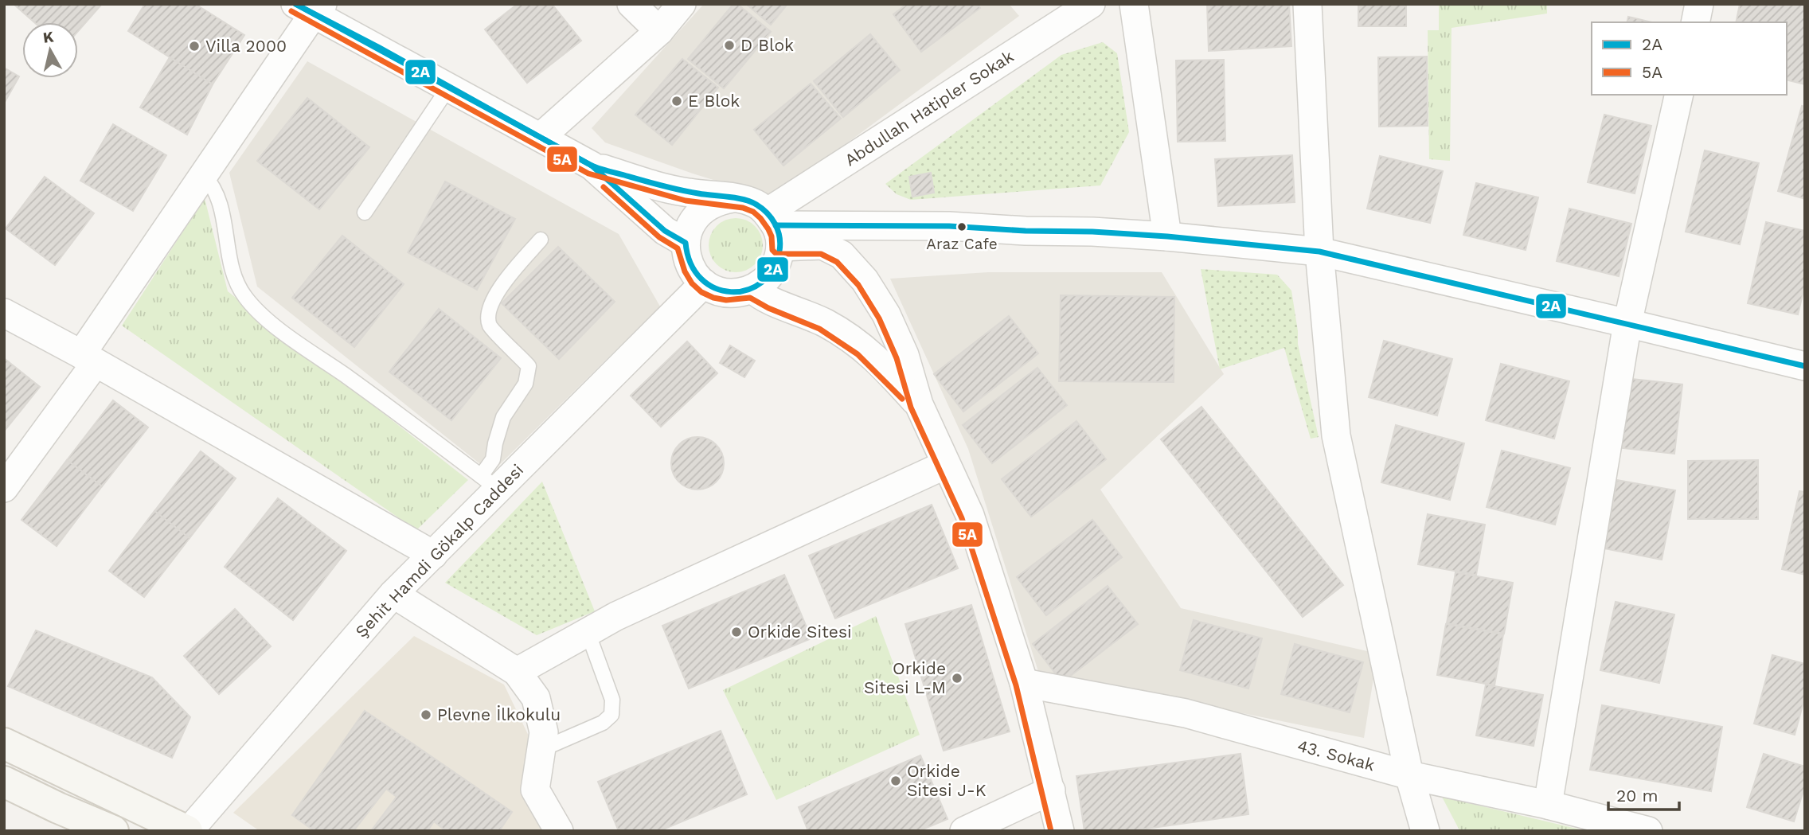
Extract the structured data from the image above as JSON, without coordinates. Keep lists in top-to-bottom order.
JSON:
{
  "streets": {
    "street": ["Abdullah Hatipler Sokak", "Şehit Hamdi Gökalp Caddesi", "43. Sokak"]
  },
  "crossings": [
    ["Abdullah Hatipler Sokak", "Şehit Hamdi Gökalp Caddesi"]
  ],
  "places": [
    "D Blok",
    "Villa 2000",
    "E Blok",
    "Araz Cafe",
    "Orkide Sitesi",
    "Orkide Sitesi L-M",
    "Plevne İlkokulu",
    "Orkide Sitesi J-K"
  ],
  "lines": ["transit line 2A", "transit line 5A"],
  "legend": ["2A", "5A"],
  "scale_bar": "20 m",
  "north": "top"
}
